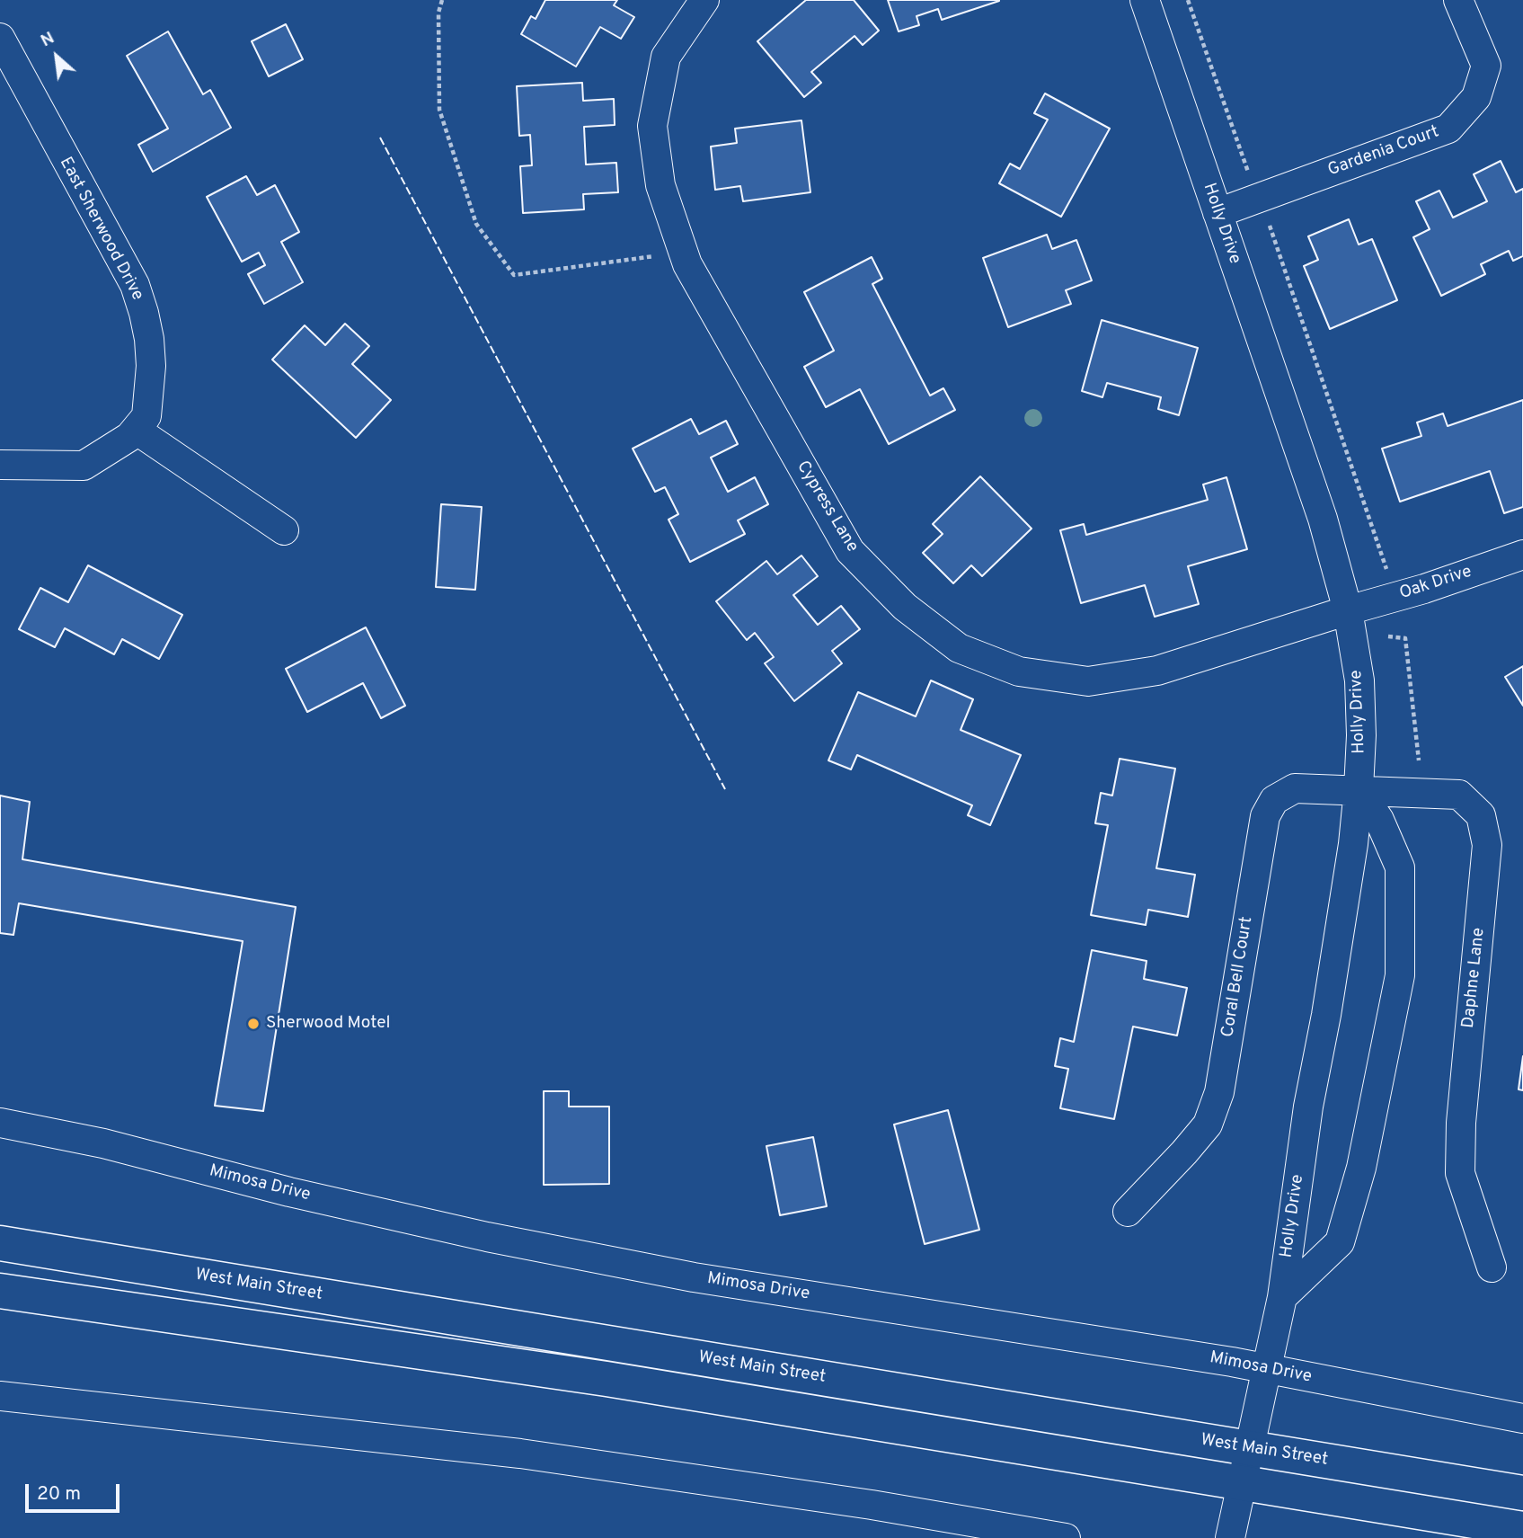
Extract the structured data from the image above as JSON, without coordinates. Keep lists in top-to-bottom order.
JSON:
{
  "streets": {
    "main road": ["West Main Street"],
    "street": [
      "Gardenia Court",
      "Holly Drive",
      "East Sherwood Drive",
      "Cypress Lane",
      "Oak Drive",
      "Coral Bell Court",
      "Daphne Lane",
      "Mimosa Drive"
    ]
  },
  "crossings": [
    ["Gardenia Court", "Holly Drive"],
    ["Holly Drive", "Cypress Lane"],
    ["Holly Drive", "Oak Drive"],
    ["Holly Drive", "Coral Bell Court"],
    ["Holly Drive", "Daphne Lane"],
    ["Holly Drive", "Mimosa Drive"],
    ["Holly Drive", "West Main Street"],
    ["Cypress Lane", "Oak Drive"],
    ["Coral Bell Court", "Daphne Lane"]
  ],
  "places": ["Sherwood Motel"],
  "scale_bar": "20 m",
  "north": "top left"
}
